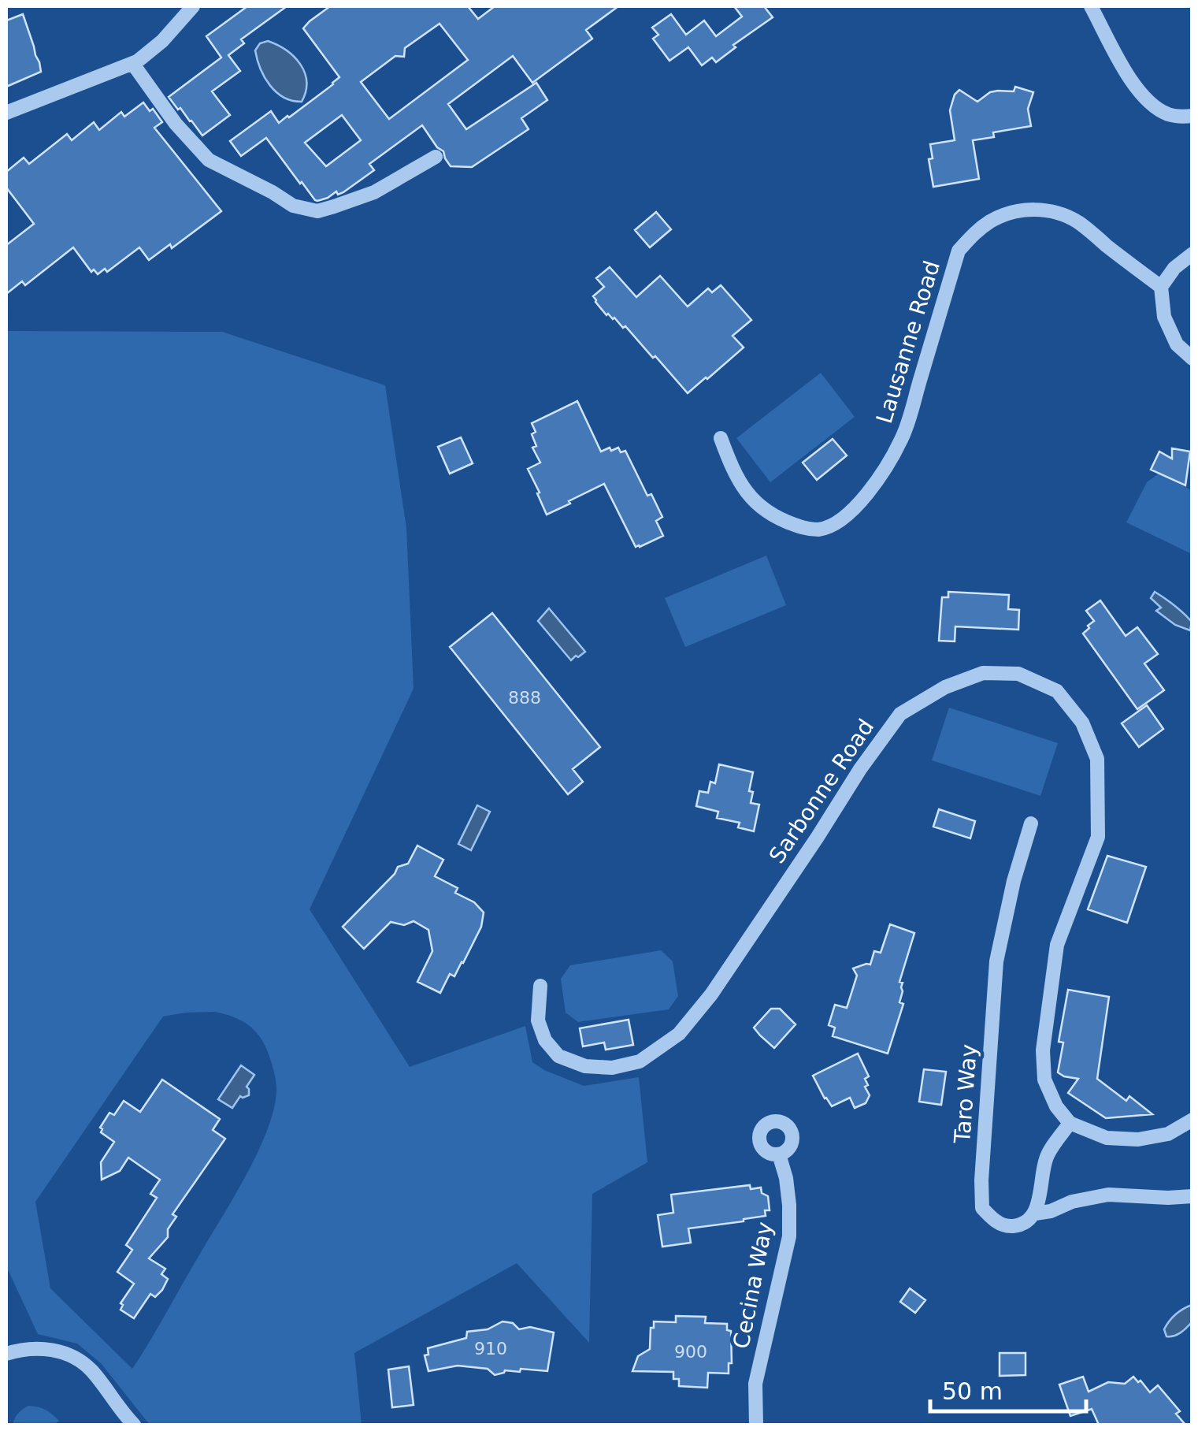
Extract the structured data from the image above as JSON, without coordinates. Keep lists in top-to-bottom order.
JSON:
{
  "streets": {
    "street": [
      "Lausanne Road",
      "Sarbonne Road",
      "Taro Way",
      "Cecina Way"
    ]
  },
  "house_numbers": ["888", "910", "900"],
  "scale_bar": "50 m"
}
